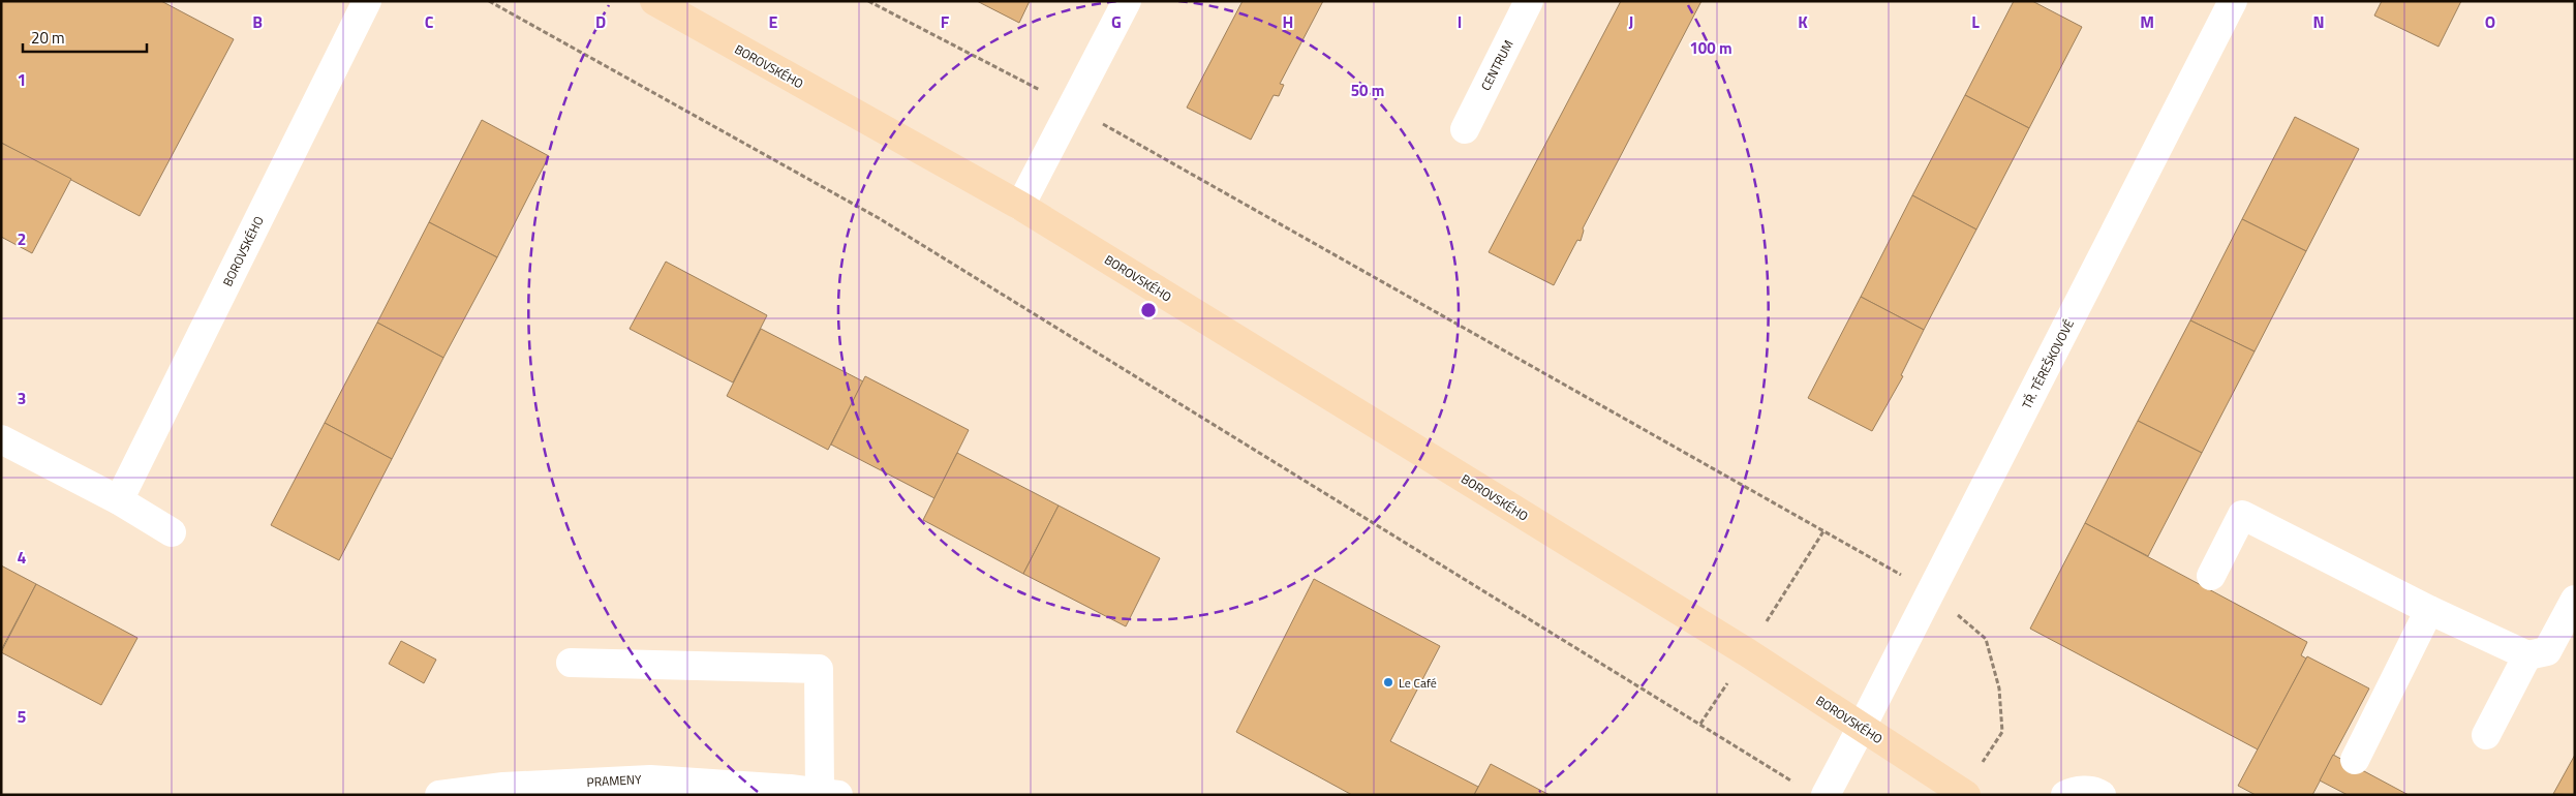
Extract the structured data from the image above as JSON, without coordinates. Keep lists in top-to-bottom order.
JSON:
{
  "streets": {
    "main road": ["BOROVSKÉHO"],
    "street": ["CENTRUM", "TŘ. TĚREŠKOVOVÉ", "PRAMENY"]
  },
  "crossings": [
    ["BOROVSKÉHO", "TŘ. TĚREŠKOVOVÉ"]
  ],
  "places": ["Le Café"],
  "scale_bar": "20 m",
  "grid": {
    "columns": [
      "B",
      "C",
      "D",
      "E",
      "F",
      "G",
      "H",
      "I",
      "J",
      "K",
      "L",
      "M",
      "N",
      "O"
    ],
    "rows": [
      "1",
      "2",
      "3",
      "4",
      "5"
    ]
  },
  "rings": ["100 m", "50 m"]
}
